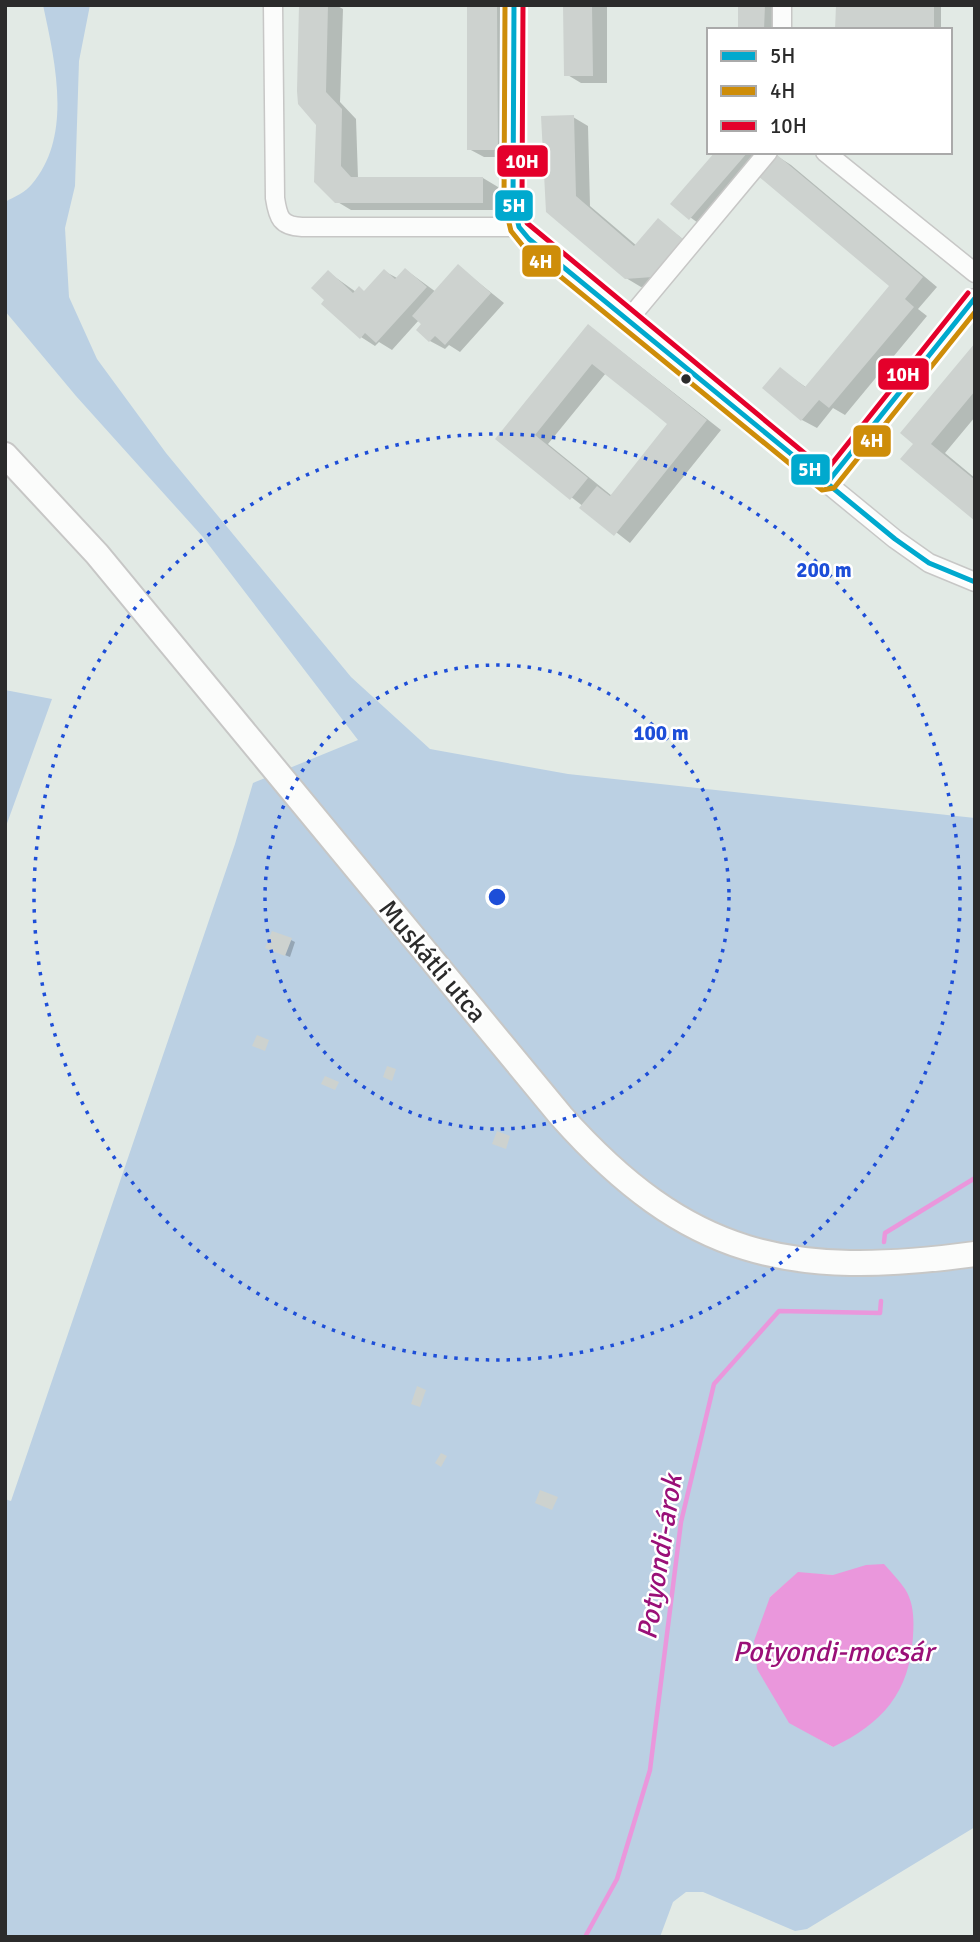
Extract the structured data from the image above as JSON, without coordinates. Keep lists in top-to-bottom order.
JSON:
{
  "streets": {
    "main road": ["Muskátli utca"]
  },
  "water": ["Potyondi-árok", "Potyondi-mocsár"],
  "lines": ["transit line 5H", "transit line 4H", "transit line 10H"],
  "legend": ["5H", "4H", "10H"],
  "rings": ["200 m", "100 m"]
}
